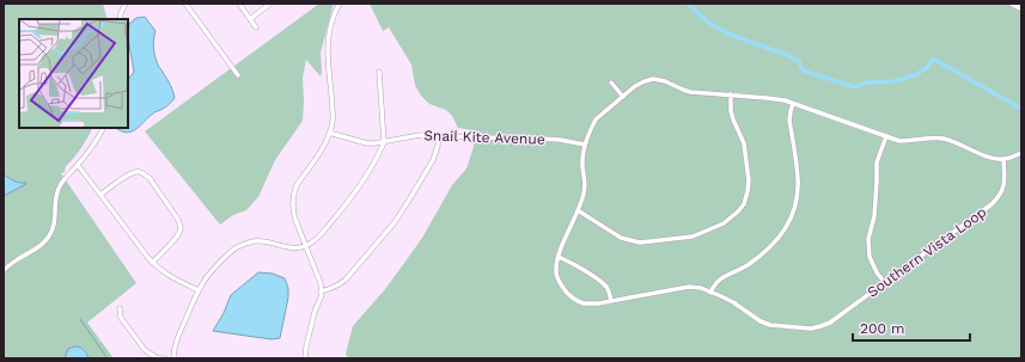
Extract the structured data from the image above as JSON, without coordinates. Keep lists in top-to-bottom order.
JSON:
{
  "streets": {
    "street": ["Snail Kite Avenue", "Southern Vista Loop"]
  },
  "crossings": [
    ["Snail Kite Avenue", "Southern Vista Loop"]
  ],
  "scale_bar": "200 m"
}
